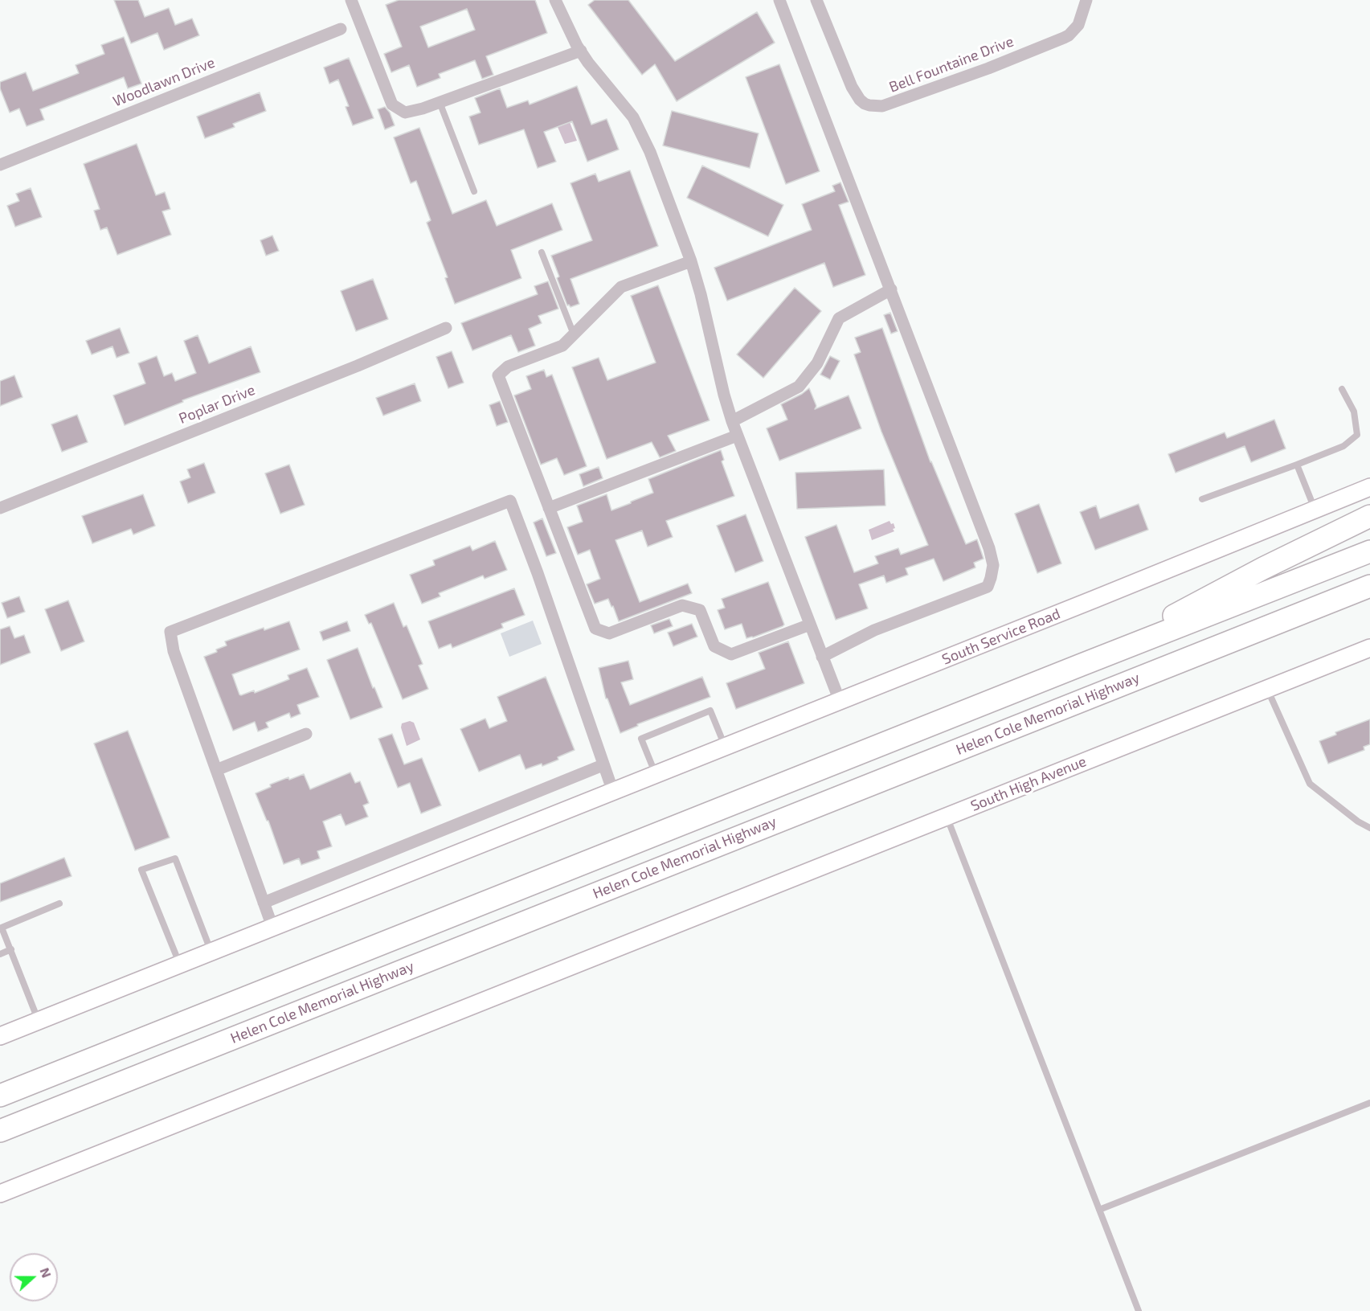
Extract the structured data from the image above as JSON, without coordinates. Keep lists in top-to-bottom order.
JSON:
{
  "streets": {
    "highway": ["Helen Cole Memorial Highway"],
    "main road": ["South Service Road", "South High Avenue"],
    "street": ["Bell Fountaine Drive", "Woodlawn Drive", "Poplar Drive"]
  },
  "north": "right"
}
